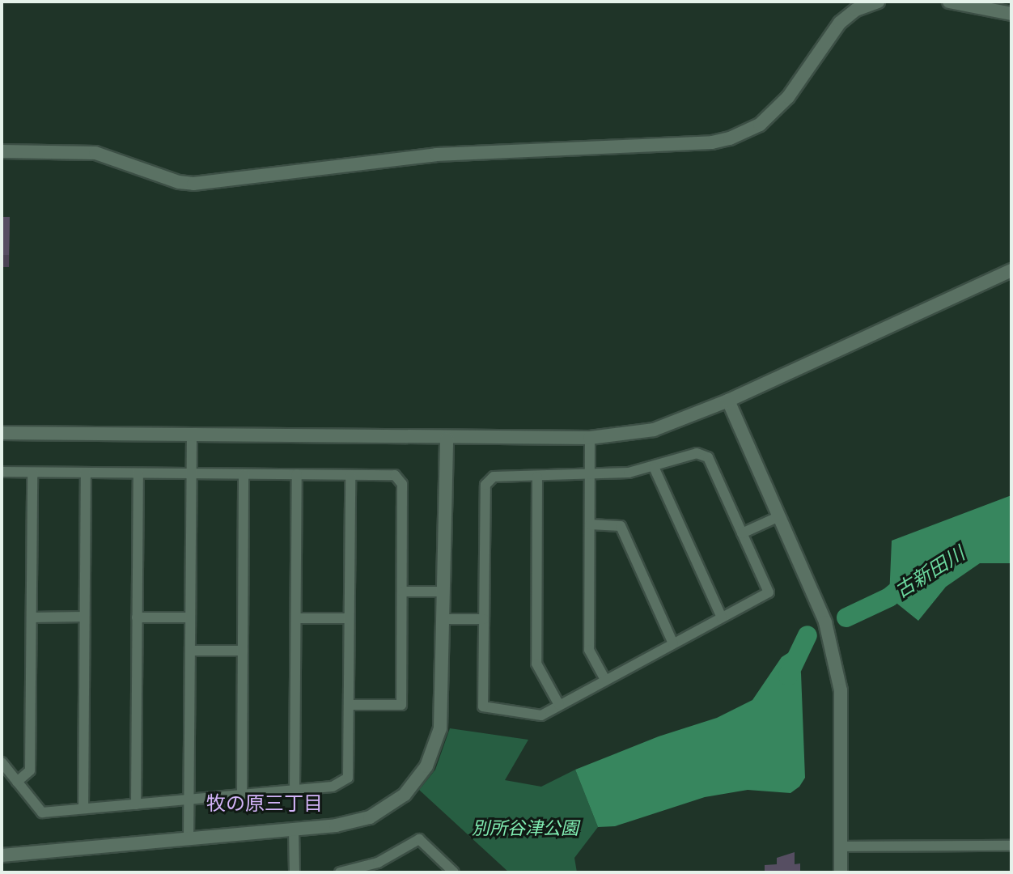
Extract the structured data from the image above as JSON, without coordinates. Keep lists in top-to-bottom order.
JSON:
{
  "districts": ["牧の原三丁目"],
  "water": ["古新田川"],
  "parks": ["別所谷津公園"]
}
